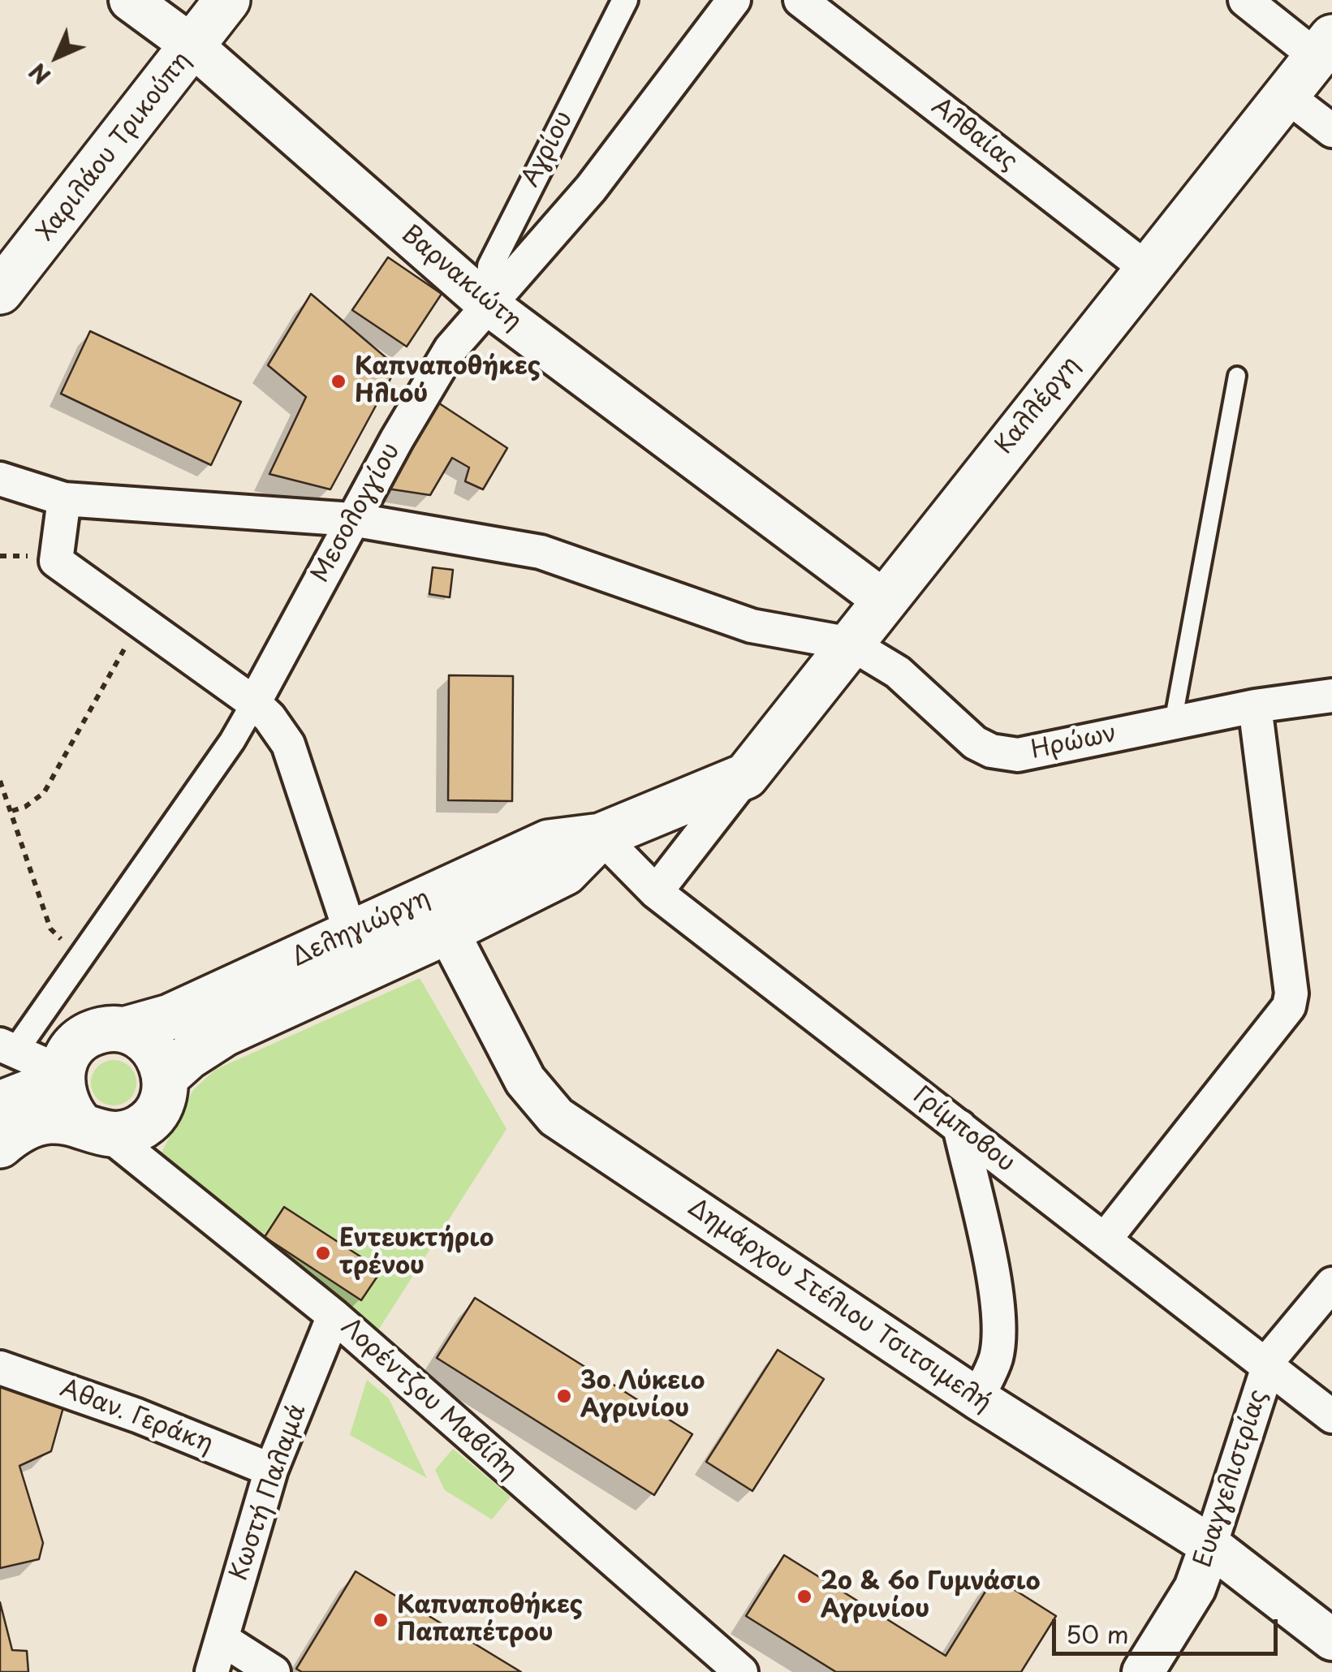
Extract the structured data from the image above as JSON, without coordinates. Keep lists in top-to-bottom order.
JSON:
{
  "streets": {
    "main road": ["Χαριλάου Τρικούπη", "Καλλέργη", "Δεληγιώργη"],
    "street": [
      "Αλθαίας",
      "Αγρίου",
      "Βαρνακιώτη",
      "Μεσολογγίου",
      "Ηρώων",
      "Γρίμποβου",
      "Δημάρχου Στέλιου Τσιτσιμελή",
      "Λορέντζου Μαβίλη",
      "Αθαν. Γεράκη",
      "Ευαγγελιστρίας",
      "Κωστή Παλαμά"
    ]
  },
  "crossings": [
    ["Αλθαίας", "Καλλέργη"],
    ["Χαριλάου Τρικούπη", "Βαρνακιώτη"],
    ["Αγρίου", "Βαρνακιώτη"],
    ["Αγρίου", "Μεσολογγίου"],
    ["Βαρνακιώτη", "Καλλέργη"],
    ["Βαρνακιώτη", "Μεσολογγίου"],
    ["Καλλέργη", "Ηρώων"],
    ["Καλλέργη", "Δεληγιώργη"],
    ["Μεσολογγίου", "Ηρώων"],
    ["Δεληγιώργη", "Γρίμποβου"],
    ["Δεληγιώργη", "Δημάρχου Στέλιου Τσιτσιμελή"],
    ["Δεληγιώργη", "Λορέντζου Μαβίλη"],
    ["Γρίμποβου", "Ευαγγελιστρίας"],
    ["Δημάρχου Στέλιου Τσιτσιμελή", "Ευαγγελιστρίας"],
    ["Λορέντζου Μαβίλη", "Κωστή Παλαμά"],
    ["Αθαν. Γεράκη", "Κωστή Παλαμά"]
  ],
  "places": [
    "Καπναποθήκες Ηλιού",
    "Εντευκτήριο τρένου",
    "3ο Λύκειο Αγρινίου",
    "2ο & 6ο Γυμνάσιο Αγρινίου",
    "Καπναποθήκες Παπαπέτρου"
  ],
  "scale_bar": "50 m",
  "north": "bottom left"
}
